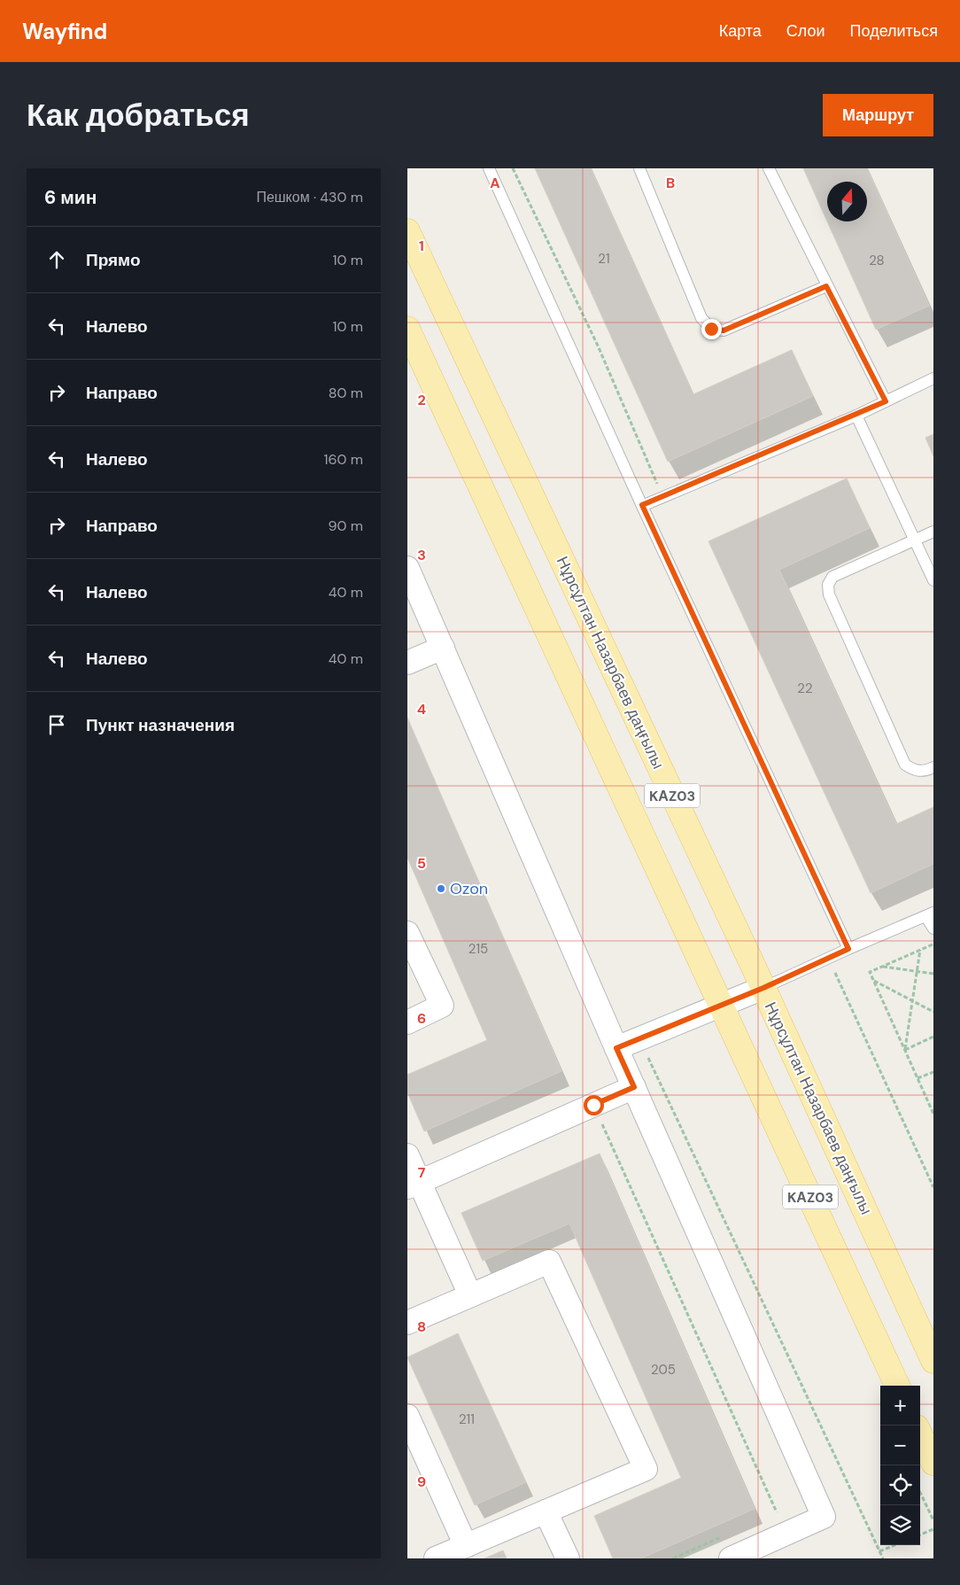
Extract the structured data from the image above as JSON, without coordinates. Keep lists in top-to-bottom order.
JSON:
{
  "streets": {
    "main road": ["Нұрсұлтан Назарбаев даңғылы", "KАZ03"]
  },
  "places": ["Ozon"],
  "house_numbers": [
    "21",
    "28",
    "22",
    "215",
    "205",
    "211"
  ],
  "north": "top",
  "page": {
    "header": "Wayfind",
    "nav": ["Карта", "Слои", "Поделиться"],
    "buttons": "Маршрут",
    "title": "Как добраться",
    "heading": ["6 мин", "Пешком · 430 m"],
    "list": [
      ["Прямо", "10 m"],
      ["Налево", "10 m"],
      ["Направо", "80 m"],
      ["Налево", "160 m"],
      ["Направо", "90 m"],
      ["Налево", "40 m"],
      ["Налево", "40 m"],
      "Пункт назначения"
    ],
    "map_buttons": ["+", "−"]
  },
  "grid": {
    "columns": ["A", "B"],
    "rows": [
      "1",
      "2",
      "3",
      "4",
      "5",
      "6",
      "7",
      "8",
      "9"
    ]
  }
}
